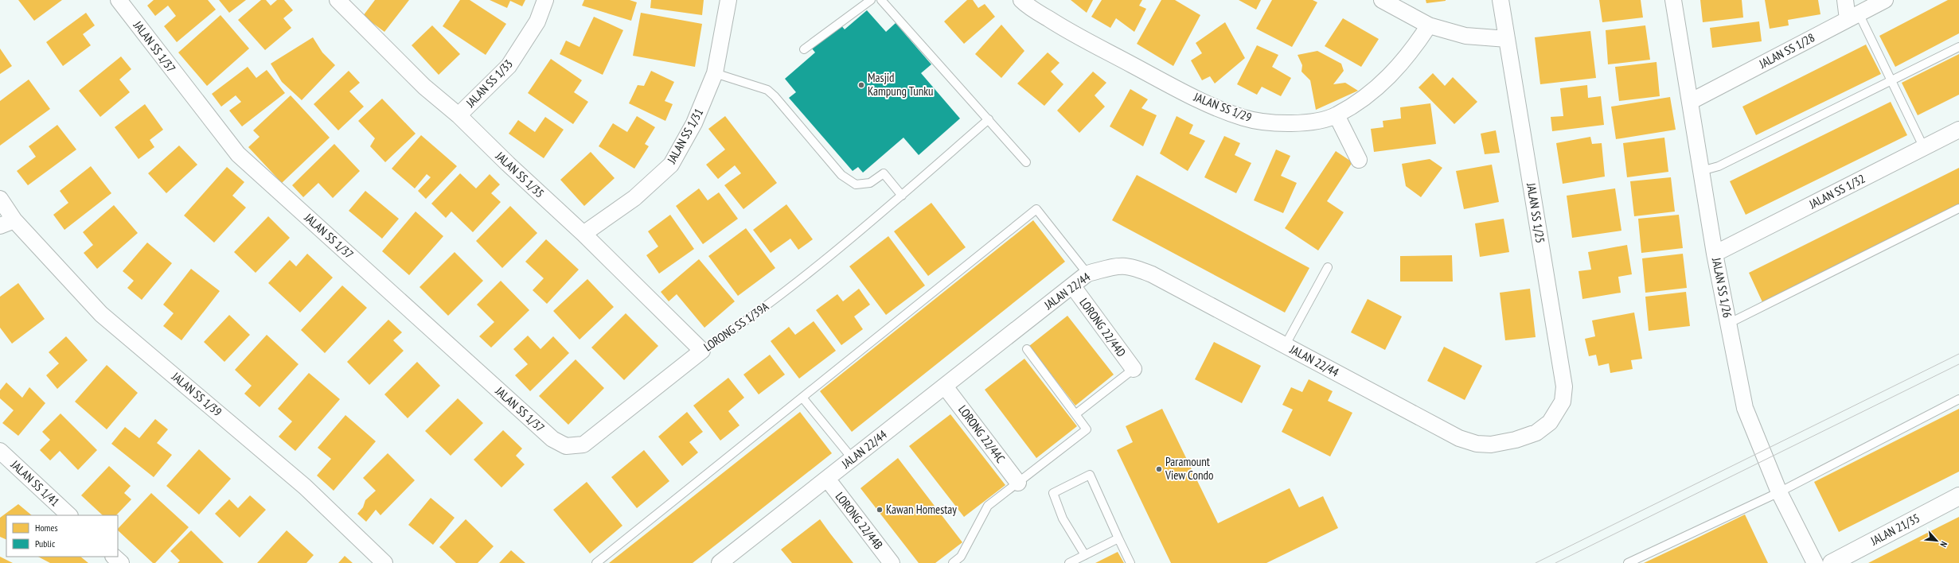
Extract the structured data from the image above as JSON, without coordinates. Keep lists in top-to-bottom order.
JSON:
{
  "streets": {
    "street": [
      "JALAN SS 1/37",
      "JALAN SS 1/28",
      "JALAN SS 1/33",
      "JALAN SS 1/29",
      "JALAN SS 1/31",
      "JALAN SS 1/35",
      "JALAN SS 1/32",
      "JALAN SS 1/25",
      "JALAN SS 1/26",
      "JALAN 22/44",
      "LORONG SS 1/39A",
      "LORONG 22/44D",
      "JALAN SS 1/39",
      "LORONG 22/44C",
      "JALAN SS 1/41",
      "LORONG 22/44B",
      "JALAN 21/35"
    ]
  },
  "crossings": [
    ["JALAN SS 1/37", "LORONG SS 1/39A"],
    ["JALAN SS 1/28", "JALAN SS 1/26"],
    ["JALAN SS 1/33", "JALAN SS 1/35"],
    ["JALAN SS 1/31", "JALAN SS 1/35"],
    ["JALAN SS 1/35", "LORONG SS 1/39A"],
    ["JALAN SS 1/32", "JALAN SS 1/26"],
    ["JALAN SS 1/25", "JALAN 22/44"],
    ["JALAN 22/44", "LORONG 22/44D"],
    ["JALAN 22/44", "LORONG 22/44C"],
    ["JALAN 22/44", "LORONG 22/44B"]
  ],
  "places": ["Masjid Kampung Tunku", "Paramount View Condo", "Kawan Homestay"],
  "legend": ["Homes", "Public"],
  "north": "bottom right"
}
